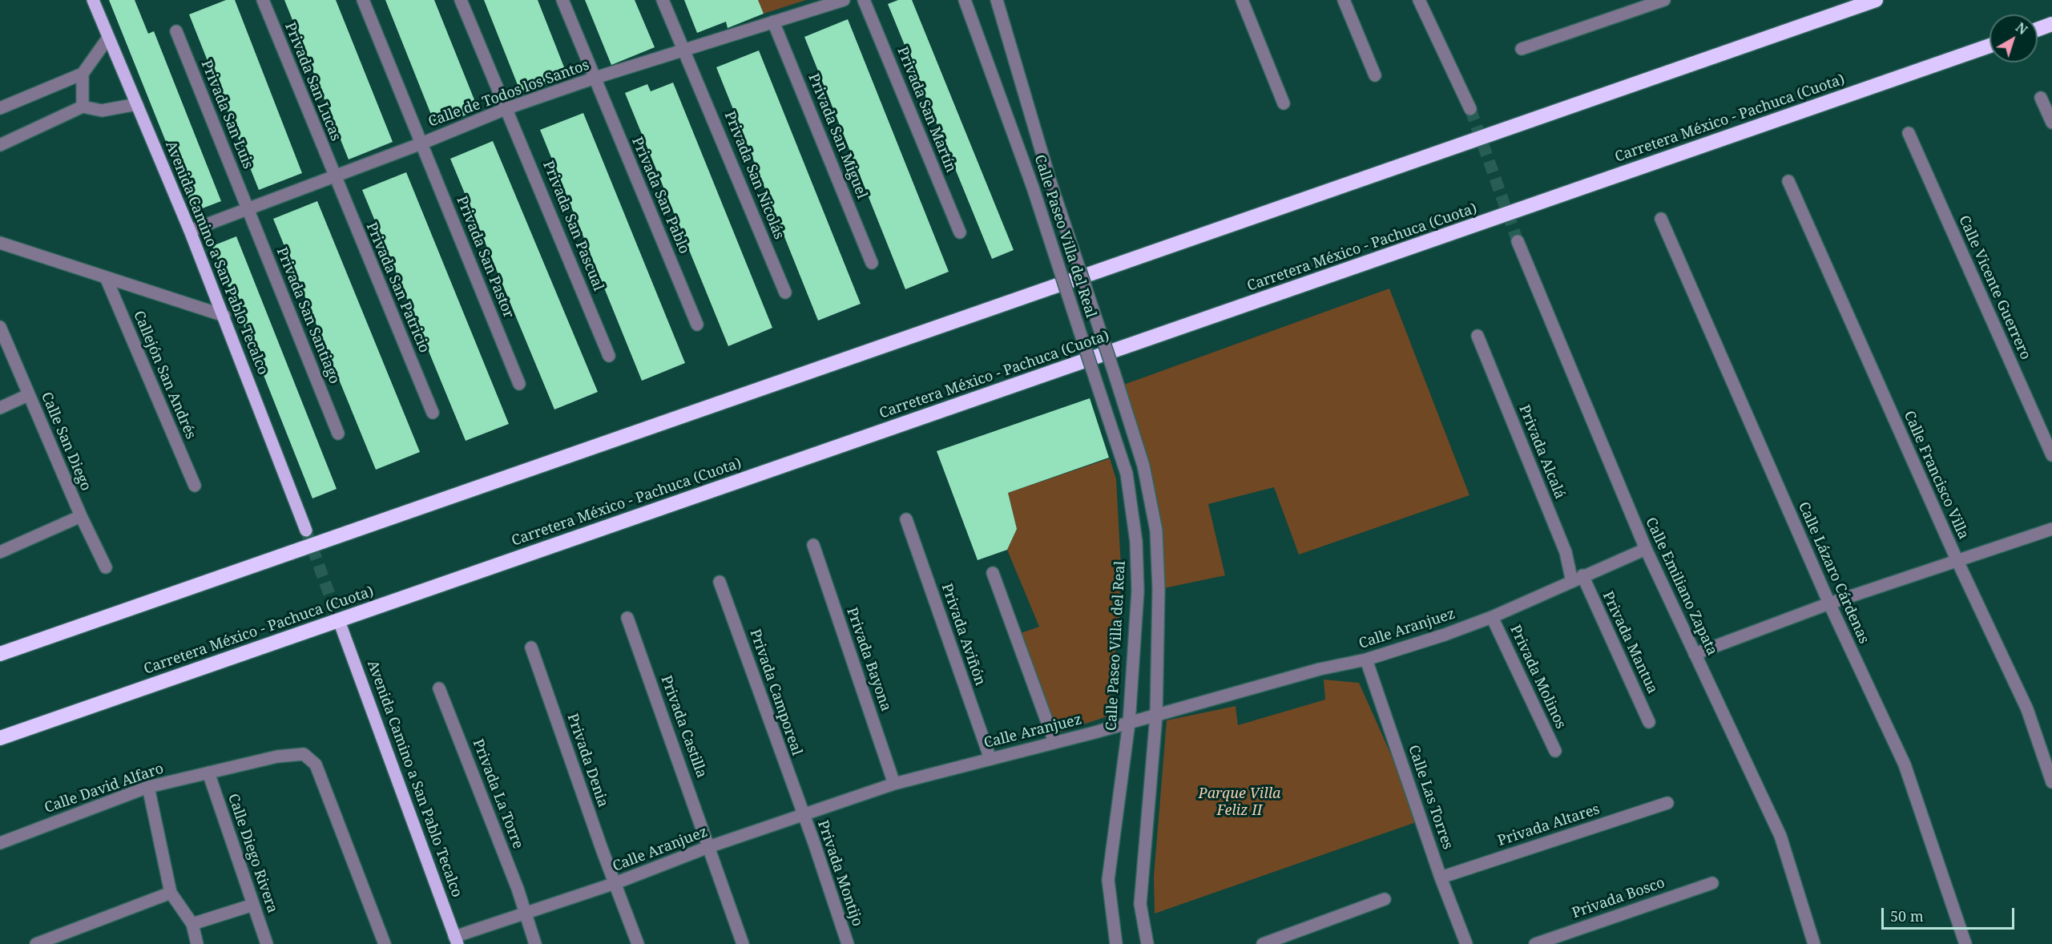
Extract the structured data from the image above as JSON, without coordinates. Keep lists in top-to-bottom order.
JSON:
{
  "streets": {
    "highway": ["Carretera México - Pachuca (Cuota)"],
    "main road": ["Avenida Camino a San Pablo Tecalco"],
    "street": [
      "Privada San Lucas",
      "Calle de Todos los Santos",
      "Privada San Martín",
      "Privada San Luis",
      "Privada San Miguel",
      "Privada San Nicolás",
      "Privada San Pablo",
      "Privada San Pascual",
      "Calle Paseo Villa del Real",
      "Privada San Pastor",
      "Privada San Patricio",
      "Calle Vicente Guerrero",
      "Privada San Santiago",
      "Callejón San Andrés",
      "Calle San Diego",
      "Privada Alcalá",
      "Calle Francisco Villa",
      "Calle Lázaro Cárdenas",
      "Calle Emiliano Zapata",
      "Calle Aranjuez",
      "Privada Aviñón",
      "Privada Mantua",
      "Privada Bayona",
      "Privada Molinos",
      "Privada Camporeal",
      "Privada Castilla",
      "Privada Denia",
      "Calle David Alfaro",
      "Privada La Torre",
      "Calle Las Torres",
      "Privada Altares",
      "Calle Diego Rivera",
      "Privada Montijo",
      "Privada Bosco"
    ]
  },
  "crossings": [
    ["Privada San Lucas", "Calle de Todos los Santos"],
    ["Privada San Lucas", "Privada San Patricio"],
    ["Calle de Todos los Santos", "Privada San Luis"],
    ["Calle de Todos los Santos", "Privada San Miguel"],
    ["Calle de Todos los Santos", "Privada San Nicolás"],
    ["Calle de Todos los Santos", "Privada San Pablo"],
    ["Calle de Todos los Santos", "Privada San Pascual"],
    ["Calle de Todos los Santos", "Privada San Pastor"],
    ["Calle de Todos los Santos", "Avenida Camino a San Pablo Tecalco"],
    ["Calle de Todos los Santos", "Privada San Patricio"],
    ["Calle de Todos los Santos", "Privada San Santiago"],
    ["Privada San Luis", "Privada San Santiago"],
    ["Calle Paseo Villa del Real", "Calle Aranjuez"],
    ["Avenida Camino a San Pablo Tecalco", "Calle Aranjuez"],
    ["Privada Alcalá", "Calle Aranjuez"],
    ["Privada Alcalá", "Privada Mantua"],
    ["Calle Emiliano Zapata", "Calle Aranjuez"],
    ["Calle Aranjuez", "Privada Aviñón"],
    ["Calle Aranjuez", "Privada Mantua"],
    ["Calle Aranjuez", "Privada Bayona"],
    ["Calle Aranjuez", "Privada Molinos"],
    ["Calle Aranjuez", "Privada Camporeal"],
    ["Calle Aranjuez", "Privada Castilla"],
    ["Calle Aranjuez", "Privada Denia"],
    ["Calle Aranjuez", "Privada La Torre"],
    ["Calle Aranjuez", "Calle Las Torres"],
    ["Calle Aranjuez", "Privada Montijo"],
    ["Privada Camporeal", "Privada Montijo"],
    ["Calle David Alfaro", "Calle Diego Rivera"],
    ["Calle Las Torres", "Privada Altares"]
  ],
  "parks": ["Parque Villa Feliz II"],
  "scale_bar": "50 m",
  "north": "top right"
}
